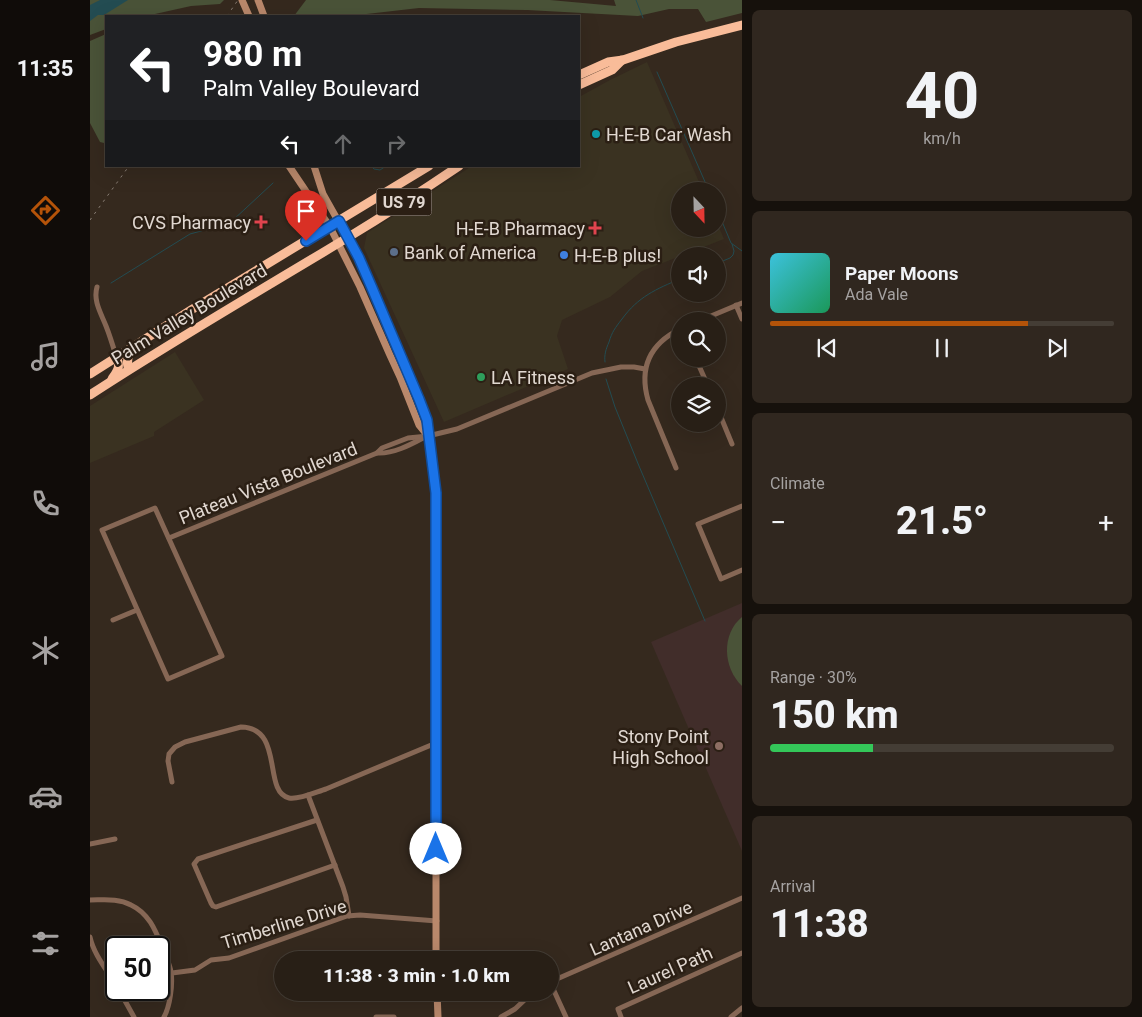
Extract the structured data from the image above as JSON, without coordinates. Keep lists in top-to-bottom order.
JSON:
{
  "streets": {
    "highway": ["US 79", "Palm Valley Boulevard"],
    "street": [
      "Plateau Vista Boulevard",
      "Timberline Drive",
      "Lantana Drive",
      "Laurel Path"
    ]
  },
  "places": {
    "other": [
      "H-E-B Car Wash",
      "Bank of America",
      "H-E-B plus!",
      "LA Fitness",
      "Stony Point High School"
    ],
    "health": ["CVS Pharmacy", "H-E-B Pharmacy"]
  },
  "north": "bottom",
  "page": {
    "tabs": "11:35",
    "tile": [
      ["40", "km/h"],
      "Climate",
      ["Range · 30%", "150 km"],
      ["Arrival", "11:38"]
    ],
    "turn": ["980 m", "Palm Valley Boulevard"],
    "song": ["Paper Moons", "Ada Vale"],
    "heat": ["−", "21.5°", "+"],
    "limit": "50",
    "trip": "11:38 · 3 min · 1.0 km"
  }
}
